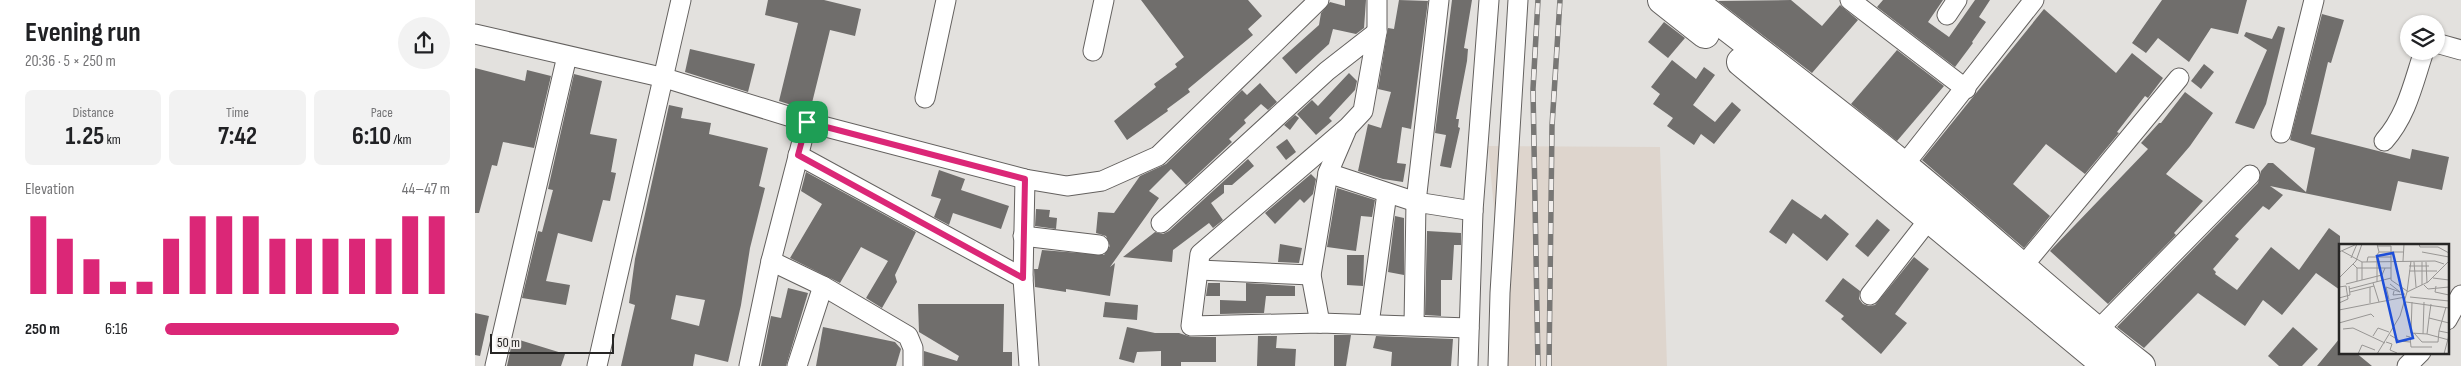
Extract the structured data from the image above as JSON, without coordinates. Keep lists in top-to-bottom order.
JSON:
{
  "scale_bar": "50 m",
  "page": {
    "heading": ["Evening run", "20:36 · 5 × 250 m"],
    "stats": [
      ["Distance", "1.25 km"],
      ["Time", "7:42"],
      ["Pace", "6:10 /km"]
    ],
    "chart": ["Elevation", "44–47 m"],
    "list": [
      {
        "name": "250 m",
        "note": "6:16"
      }
    ],
    "scale": "50 m"
  }
}
